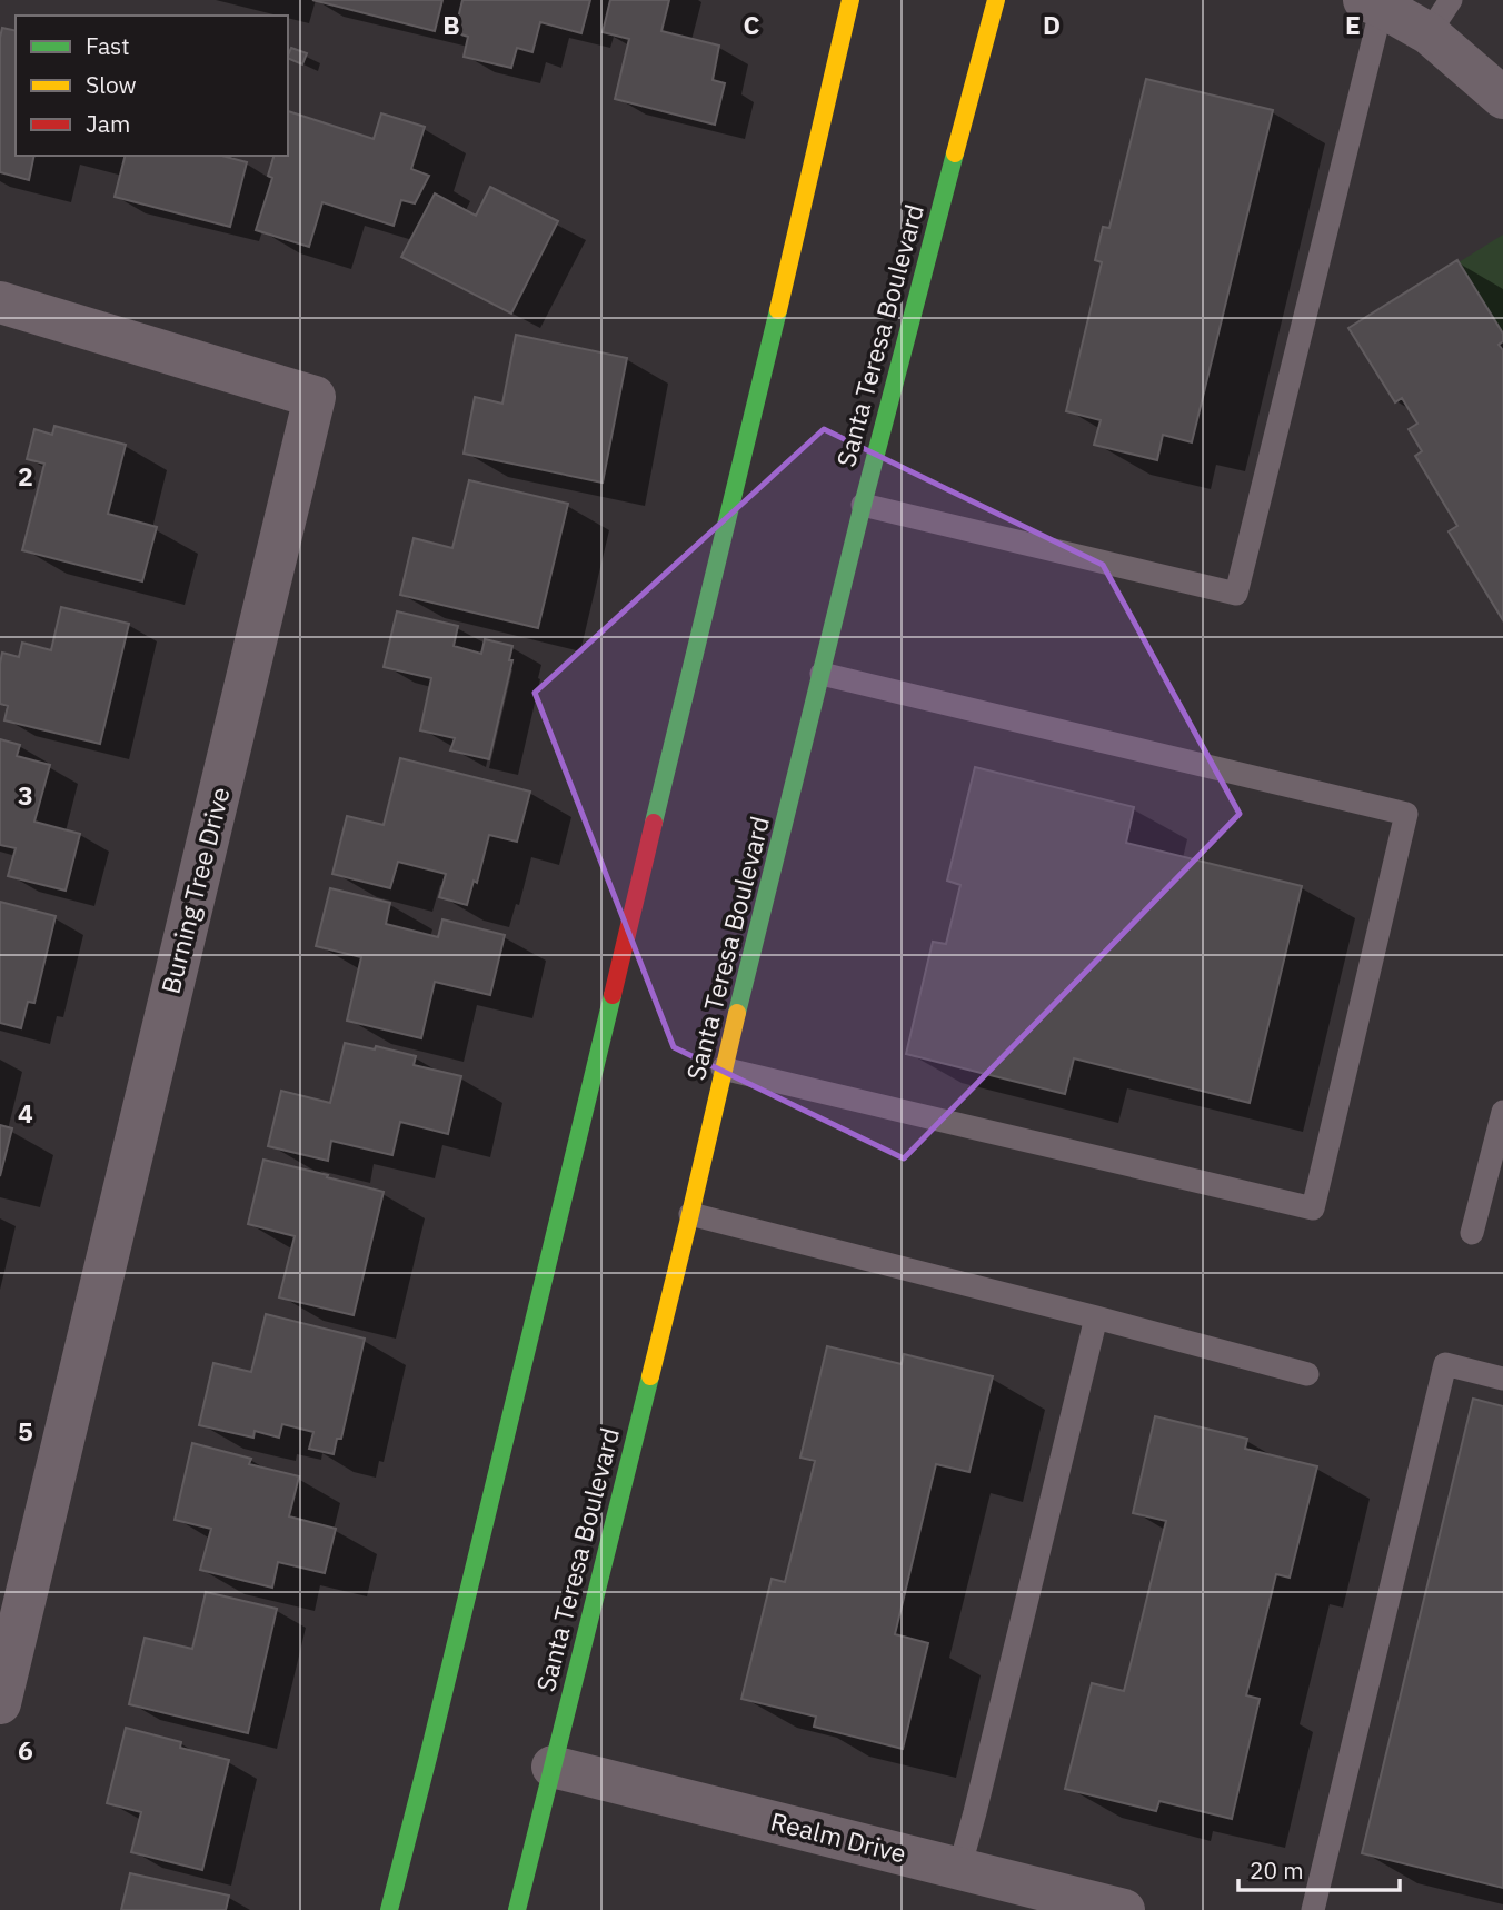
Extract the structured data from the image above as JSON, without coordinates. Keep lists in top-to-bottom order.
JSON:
{
  "streets": {
    "main road": ["Santa Teresa Boulevard"],
    "street": ["Burning Tree Drive", "Realm Drive"]
  },
  "crossings": [
    ["Santa Teresa Boulevard", "Realm Drive"]
  ],
  "legend": ["Fast", "Slow", "Jam"],
  "scale_bar": "20 m",
  "grid": {
    "columns": [
      "B",
      "C",
      "D",
      "E"
    ],
    "rows": [
      "2",
      "3",
      "4",
      "5",
      "6"
    ]
  }
}
